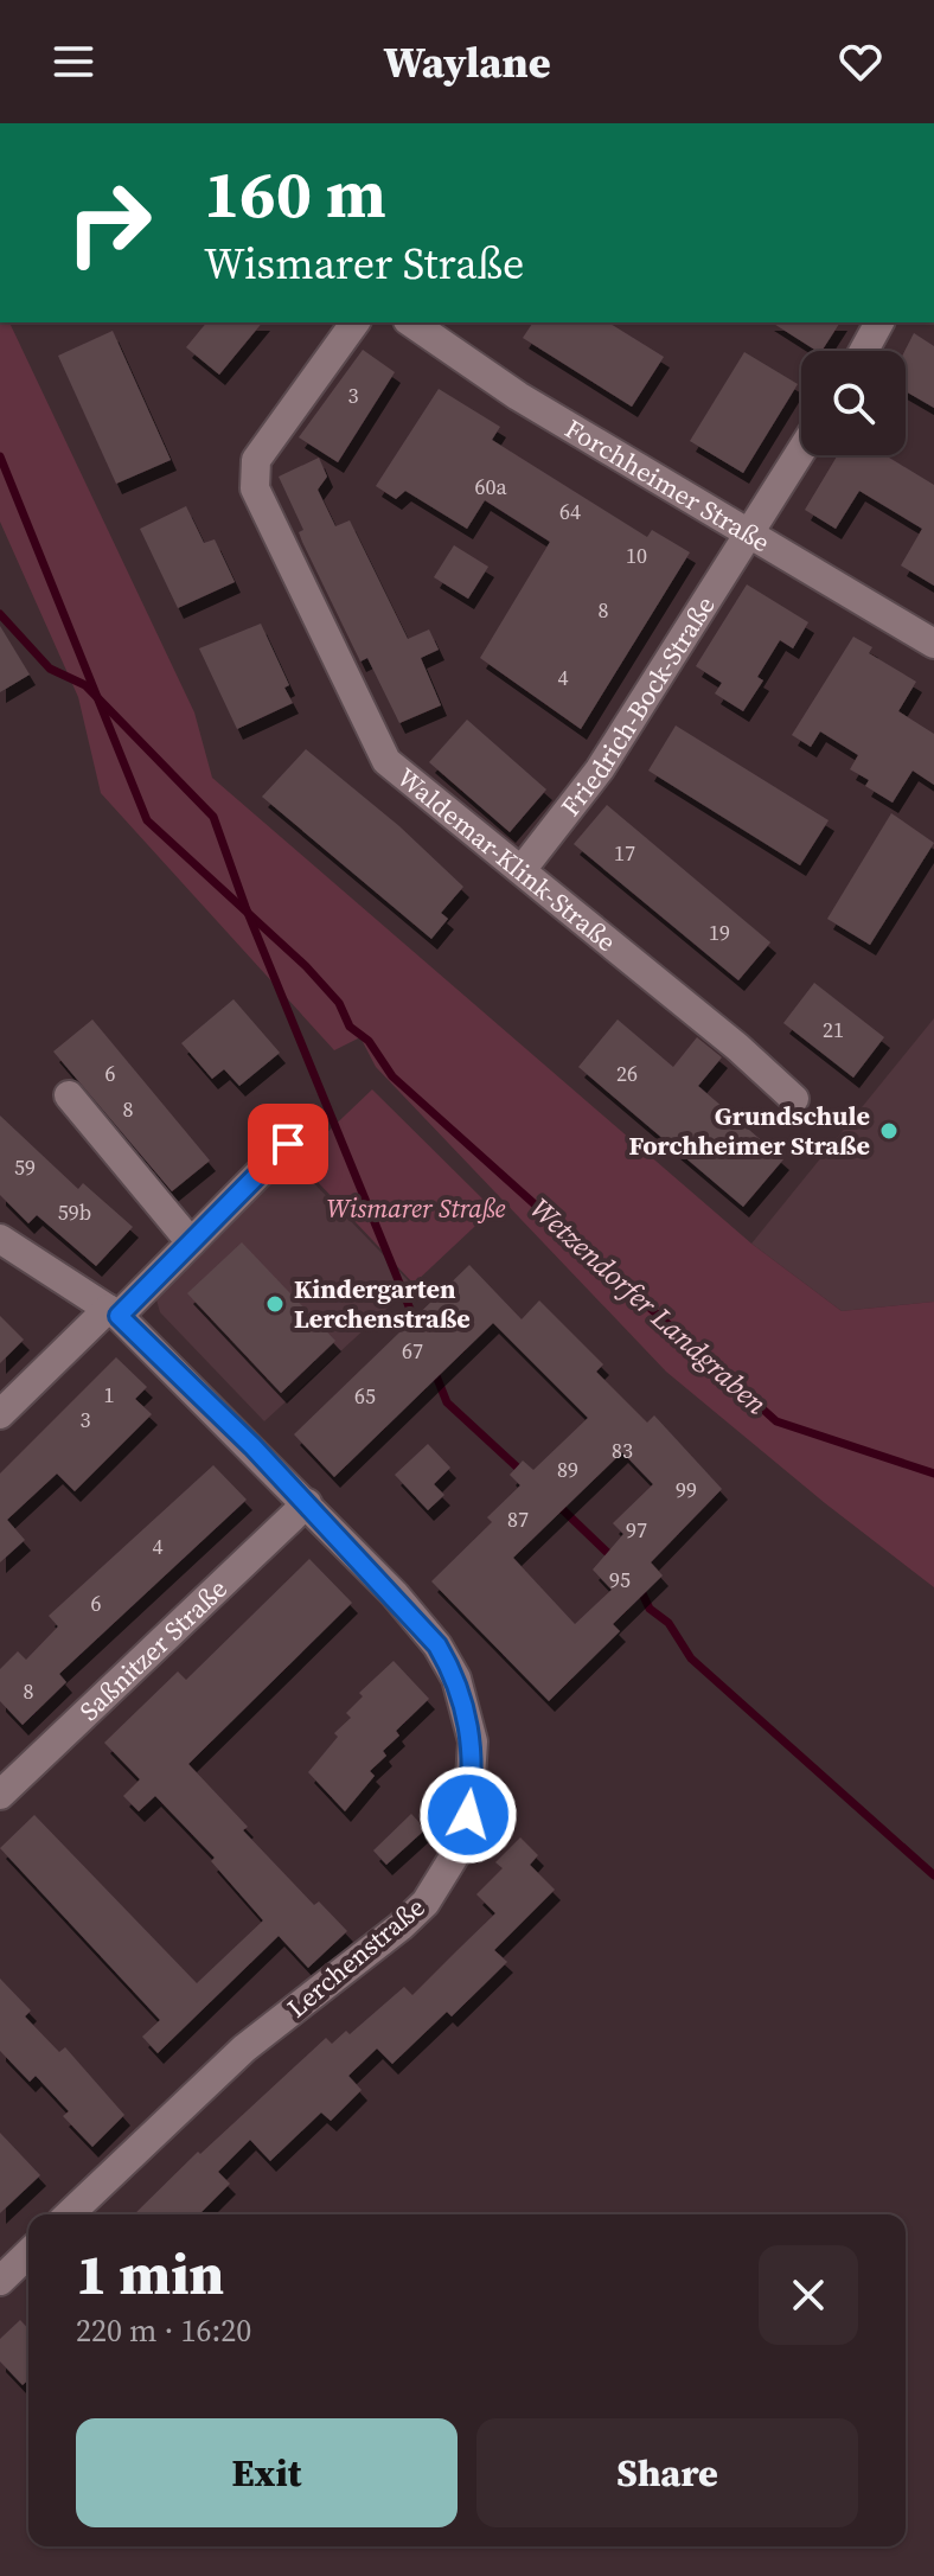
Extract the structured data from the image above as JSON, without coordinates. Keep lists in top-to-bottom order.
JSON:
{
  "streets": {
    "street": [
      "Forchheimer Straße",
      "Friedrich-Bock-Straße",
      "Waldemar-Klink-Straße",
      "Saßnitzer Straße",
      "Lerchenstraße"
    ]
  },
  "crossings": [
    ["Forchheimer Straße", "Friedrich-Bock-Straße"],
    ["Friedrich-Bock-Straße", "Waldemar-Klink-Straße"],
    ["Saßnitzer Straße", "Lerchenstraße"]
  ],
  "water": ["Wetzendorfer Landgraben"],
  "parks": ["Wismarer Straße"],
  "places": ["Grundschule Forchheimer Straße", "Kindergarten Lerchenstraße"],
  "house_numbers": [
    "3",
    "60a",
    "64",
    "10",
    "8",
    "4",
    "17",
    "19",
    "21",
    "6",
    "26",
    "8",
    "59",
    "59b",
    "67",
    "1",
    "65",
    "3",
    "83",
    "89",
    "99",
    "87",
    "97",
    "4",
    "95",
    "6",
    "8"
  ],
  "page": {
    "header": "Waylane",
    "turn": ["160 m", "Wismarer Straße"],
    "heading": ["1 min", "220 m · 16:20"],
    "buttons": ["Exit", "Share"]
  }
}
